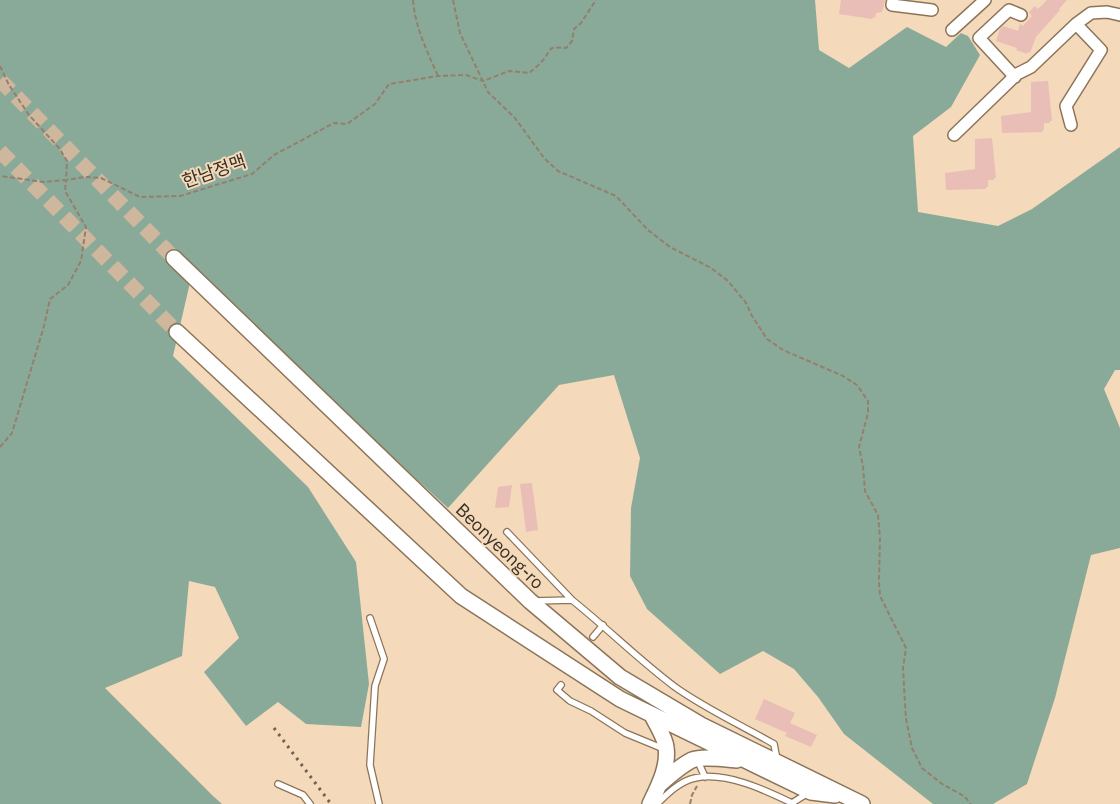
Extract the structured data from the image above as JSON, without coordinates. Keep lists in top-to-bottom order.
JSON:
{
  "streets": {
    "street": ["Beonyeong-ro"],
    "path": ["한남정맥"]
  }
}
